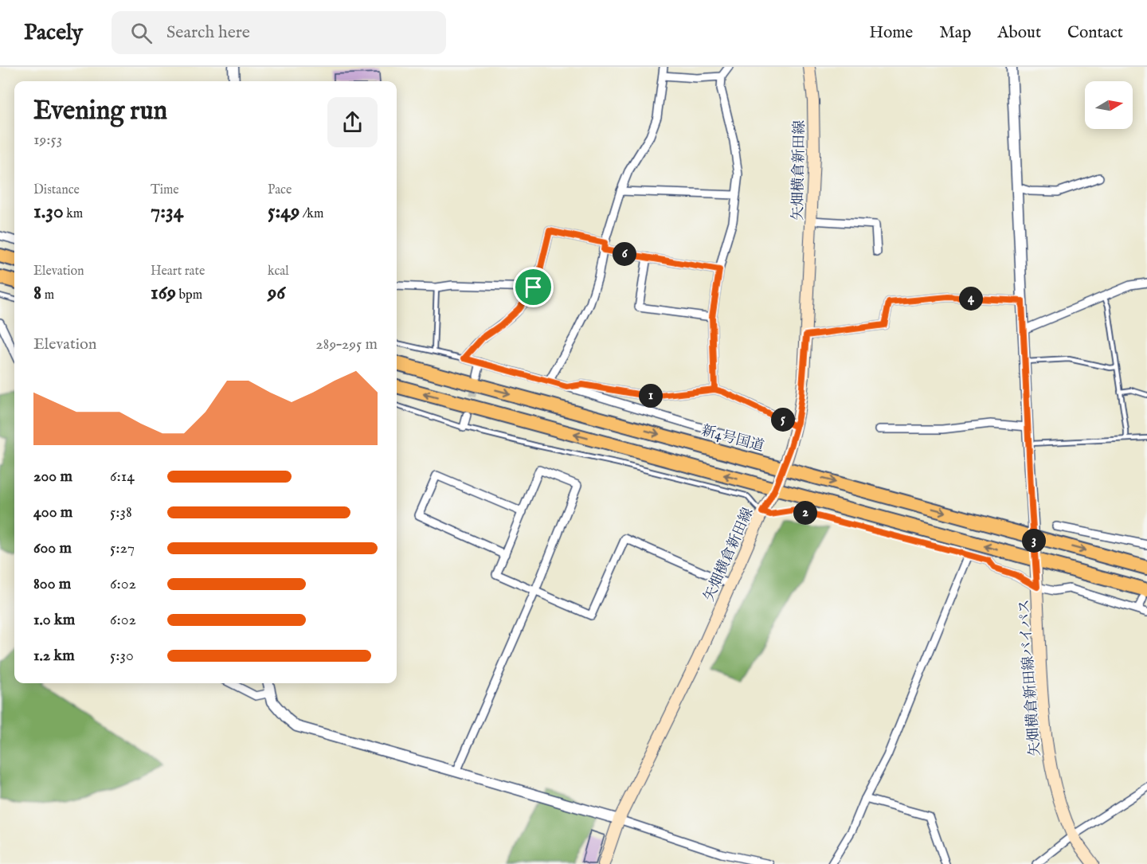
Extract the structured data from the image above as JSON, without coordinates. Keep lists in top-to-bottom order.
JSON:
{
  "streets": {
    "highway": ["新4号国道"],
    "main road": ["矢畑横倉新田線", "矢畑横倉新田線バイパス"]
  },
  "crossings": [
    ["矢畑横倉新田線", "新4号国道"],
    ["新4号国道", "矢畑横倉新田線バイパス"]
  ],
  "north": "right",
  "page": {
    "header": "Pacely",
    "search": "Search here",
    "nav": [
      "Home",
      "Map",
      "About",
      "Contact"
    ],
    "heading": ["Evening run", "19:53"],
    "stats": [
      ["Distance", "1.30 km"],
      ["Time", "7:34"],
      ["Pace", "5:49 /km"],
      ["Elevation", "8 m"],
      ["Heart rate", "169 bpm"],
      ["kcal", "96"]
    ],
    "pins": [
      "6",
      "4",
      "1",
      "5",
      "2",
      "3"
    ],
    "chart": ["Elevation", "289–295 m"],
    "list": [
      {
        "name": "200 m",
        "note": "6:14"
      },
      {
        "name": "400 m",
        "note": "5:38"
      },
      {
        "name": "600 m",
        "note": "5:27"
      },
      {
        "name": "800 m",
        "note": "6:02"
      },
      {
        "name": "1.0 km",
        "note": "6:02"
      },
      {
        "name": "1.2 km",
        "note": "5:30"
      }
    ]
  }
}
